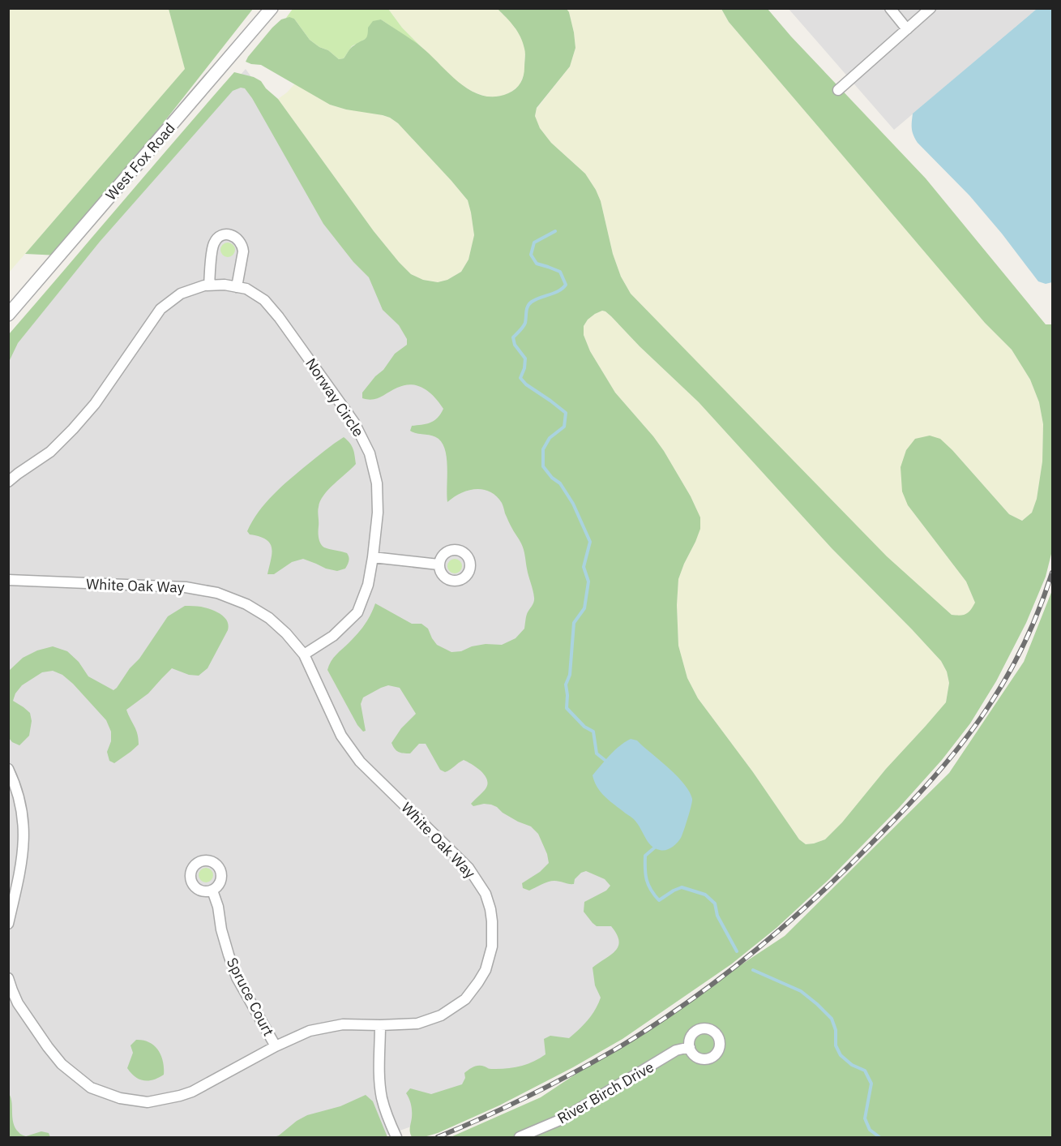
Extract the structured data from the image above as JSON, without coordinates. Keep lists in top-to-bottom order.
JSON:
{
  "streets": {
    "street": [
      "West Fox Road",
      "Norway Circle",
      "White Oak Way",
      "Spruce Court",
      "River Birch Drive"
    ]
  },
  "crossings": [
    ["Norway Circle", "White Oak Way"],
    ["White Oak Way", "Spruce Court"]
  ]
}
